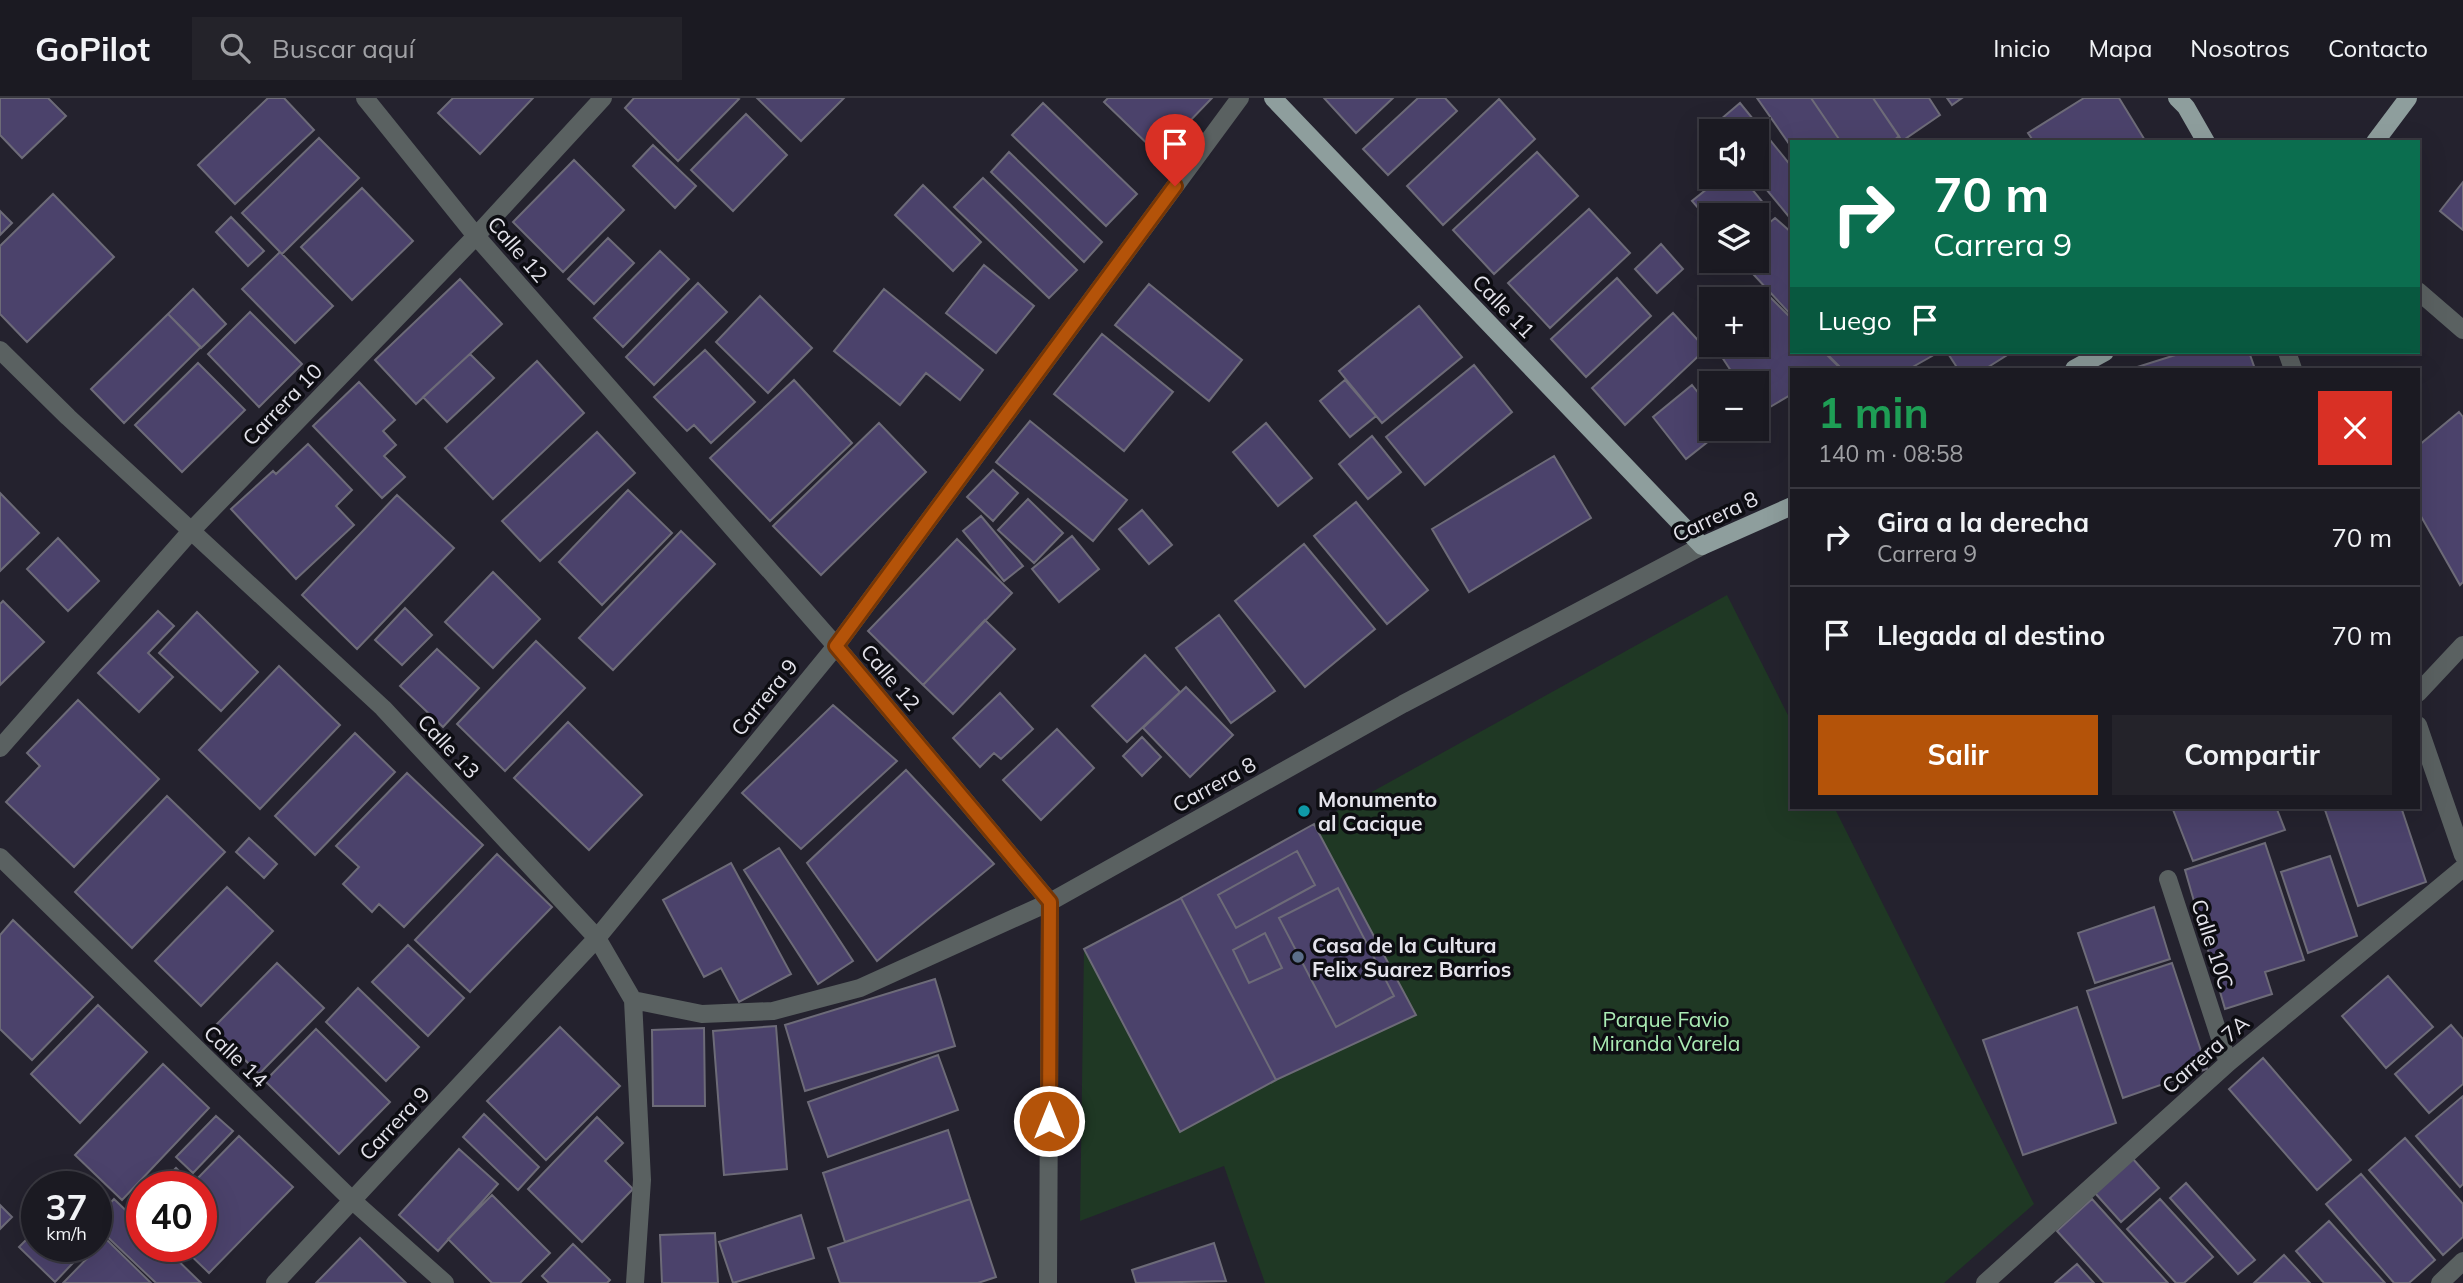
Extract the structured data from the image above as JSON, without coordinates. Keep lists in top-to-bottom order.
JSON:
{
  "streets": {
    "main road": ["Calle 11", "Carrera 8"],
    "street": [
      "Calle 12",
      "Carrera 10",
      "Carrera 9",
      "Calle 13",
      "Calle 10C",
      "Carrera 7A",
      "Calle 14"
    ]
  },
  "crossings": [
    ["Calle 12", "Carrera 10"],
    ["Calle 12", "Carrera 8"],
    ["Calle 12", "Carrera 9"],
    ["Calle 11", "Carrera 8"],
    ["Carrera 10", "Calle 13"],
    ["Carrera 8", "Calle 13"],
    ["Carrera 9", "Calle 13"],
    ["Carrera 9", "Calle 14"],
    ["Calle 10C", "Carrera 7A"]
  ],
  "parks": ["Parque Favio Miranda Varela"],
  "places": ["Monumento al Cacique", "Casa de la Cultura Felix Suarez Barrios"],
  "page": {
    "header": "GoPilot",
    "search": "Buscar aquí",
    "nav": [
      "Inicio",
      "Mapa",
      "Nosotros",
      "Contacto"
    ],
    "map_buttons": ["+", "−"],
    "turn": ["70 m", "Carrera 9"],
    "then": "Luego",
    "heading": ["1 min", "140 m · 08:58"],
    "list": [
      {
        "name": "Gira a la derecha",
        "note": "Carrera 9",
        "value": "70 m"
      },
      {
        "name": "Llegada al destino",
        "value": "70 m"
      }
    ],
    "buttons": ["Salir", "Compartir"],
    "speed": "37 km/h",
    "limit": "40"
  }
}
